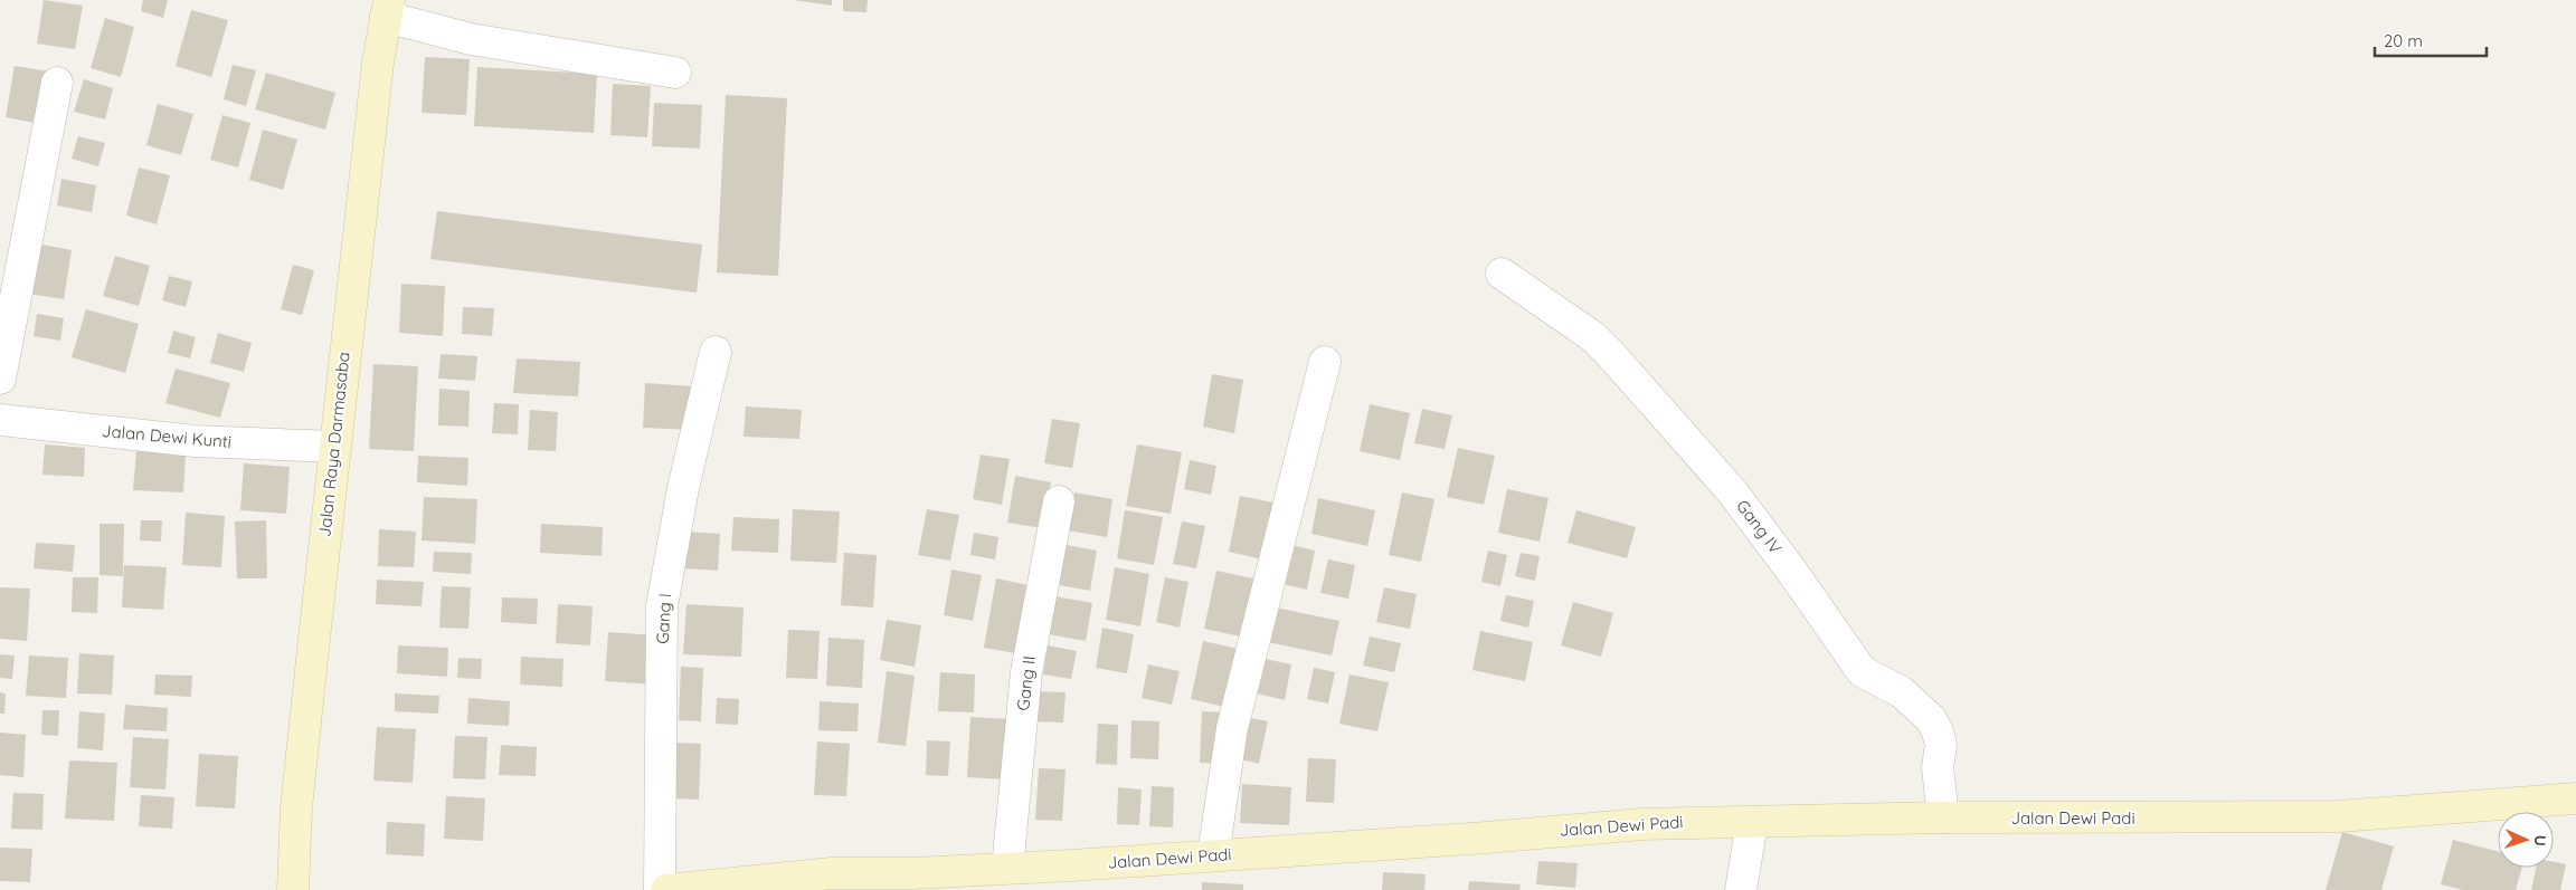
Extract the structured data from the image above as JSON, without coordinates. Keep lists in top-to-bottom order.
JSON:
{
  "streets": {
    "street": [
      "Jalan Dewi Kunti",
      "Jalan Raya Darmasaba",
      "Gang IV",
      "Gang I",
      "Gang II",
      "Jalan Dewi Padi"
    ]
  },
  "crossings": [
    ["Jalan Dewi Kunti", "Jalan Raya Darmasaba"],
    ["Gang IV", "Jalan Dewi Padi"],
    ["Gang II", "Jalan Dewi Padi"]
  ],
  "scale_bar": "20 m",
  "north": "right"
}
